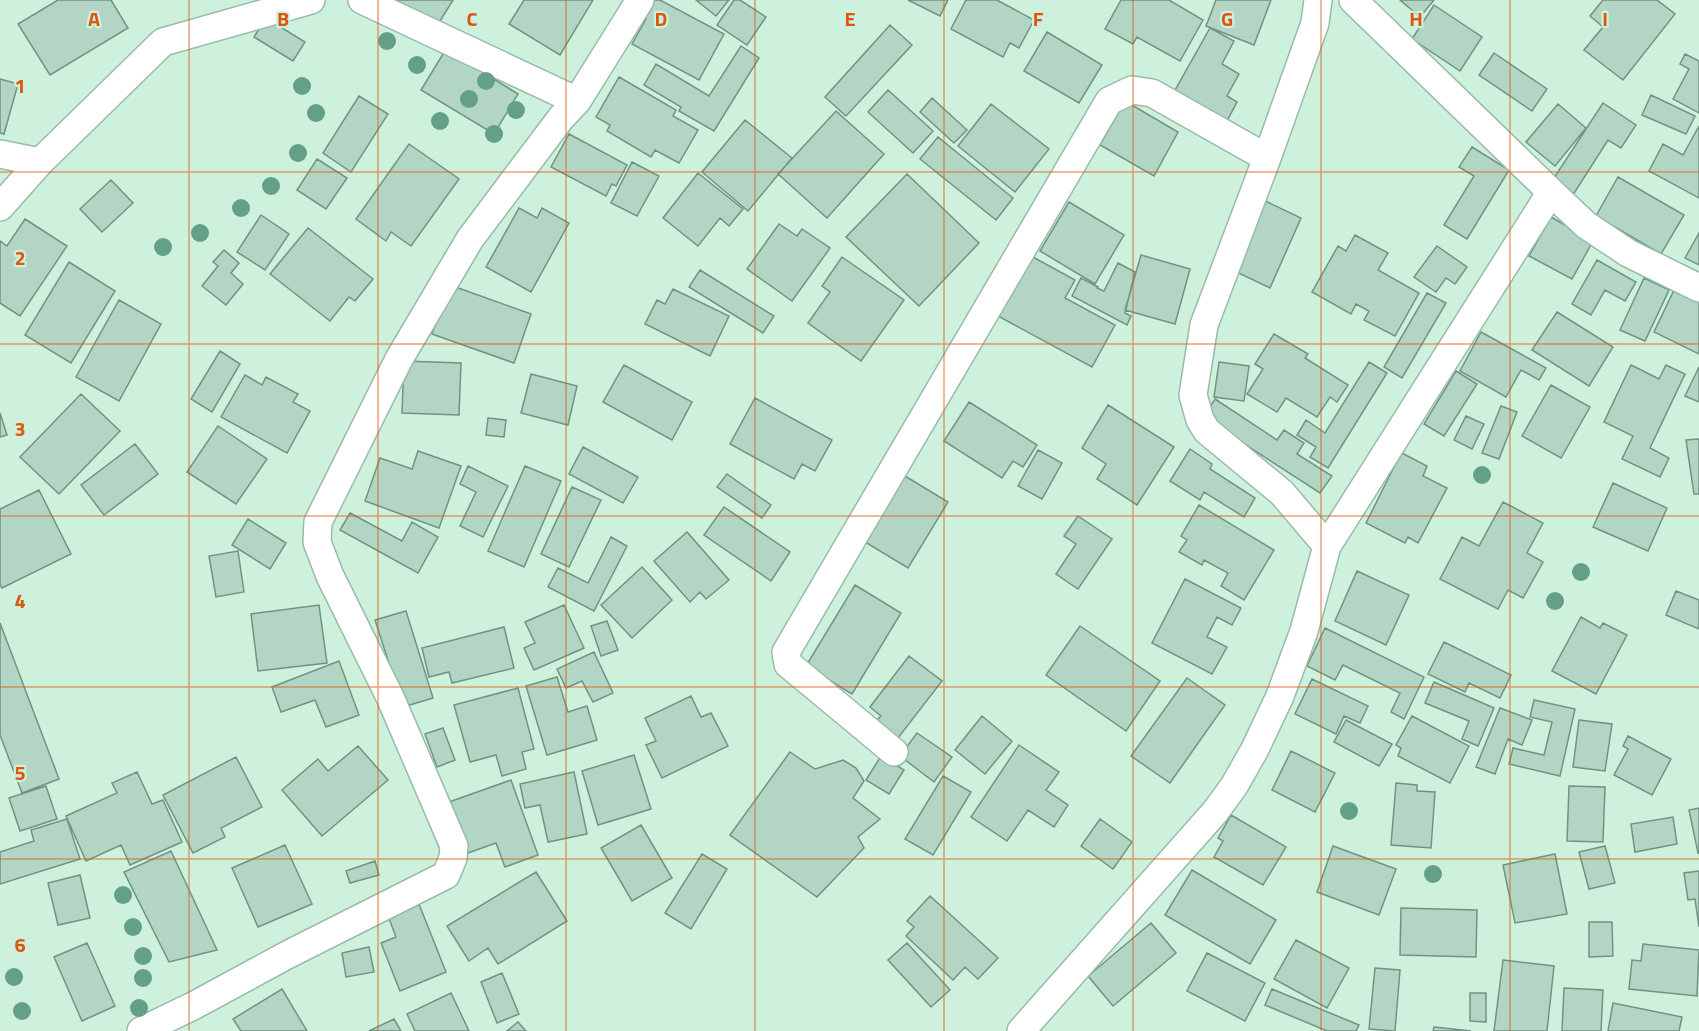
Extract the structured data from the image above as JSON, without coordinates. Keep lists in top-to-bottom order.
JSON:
{
  "grid": {
    "columns": [
      "A",
      "B",
      "C",
      "D",
      "E",
      "F",
      "G",
      "H",
      "I"
    ],
    "rows": [
      "1",
      "2",
      "3",
      "4",
      "5",
      "6"
    ]
  }
}
